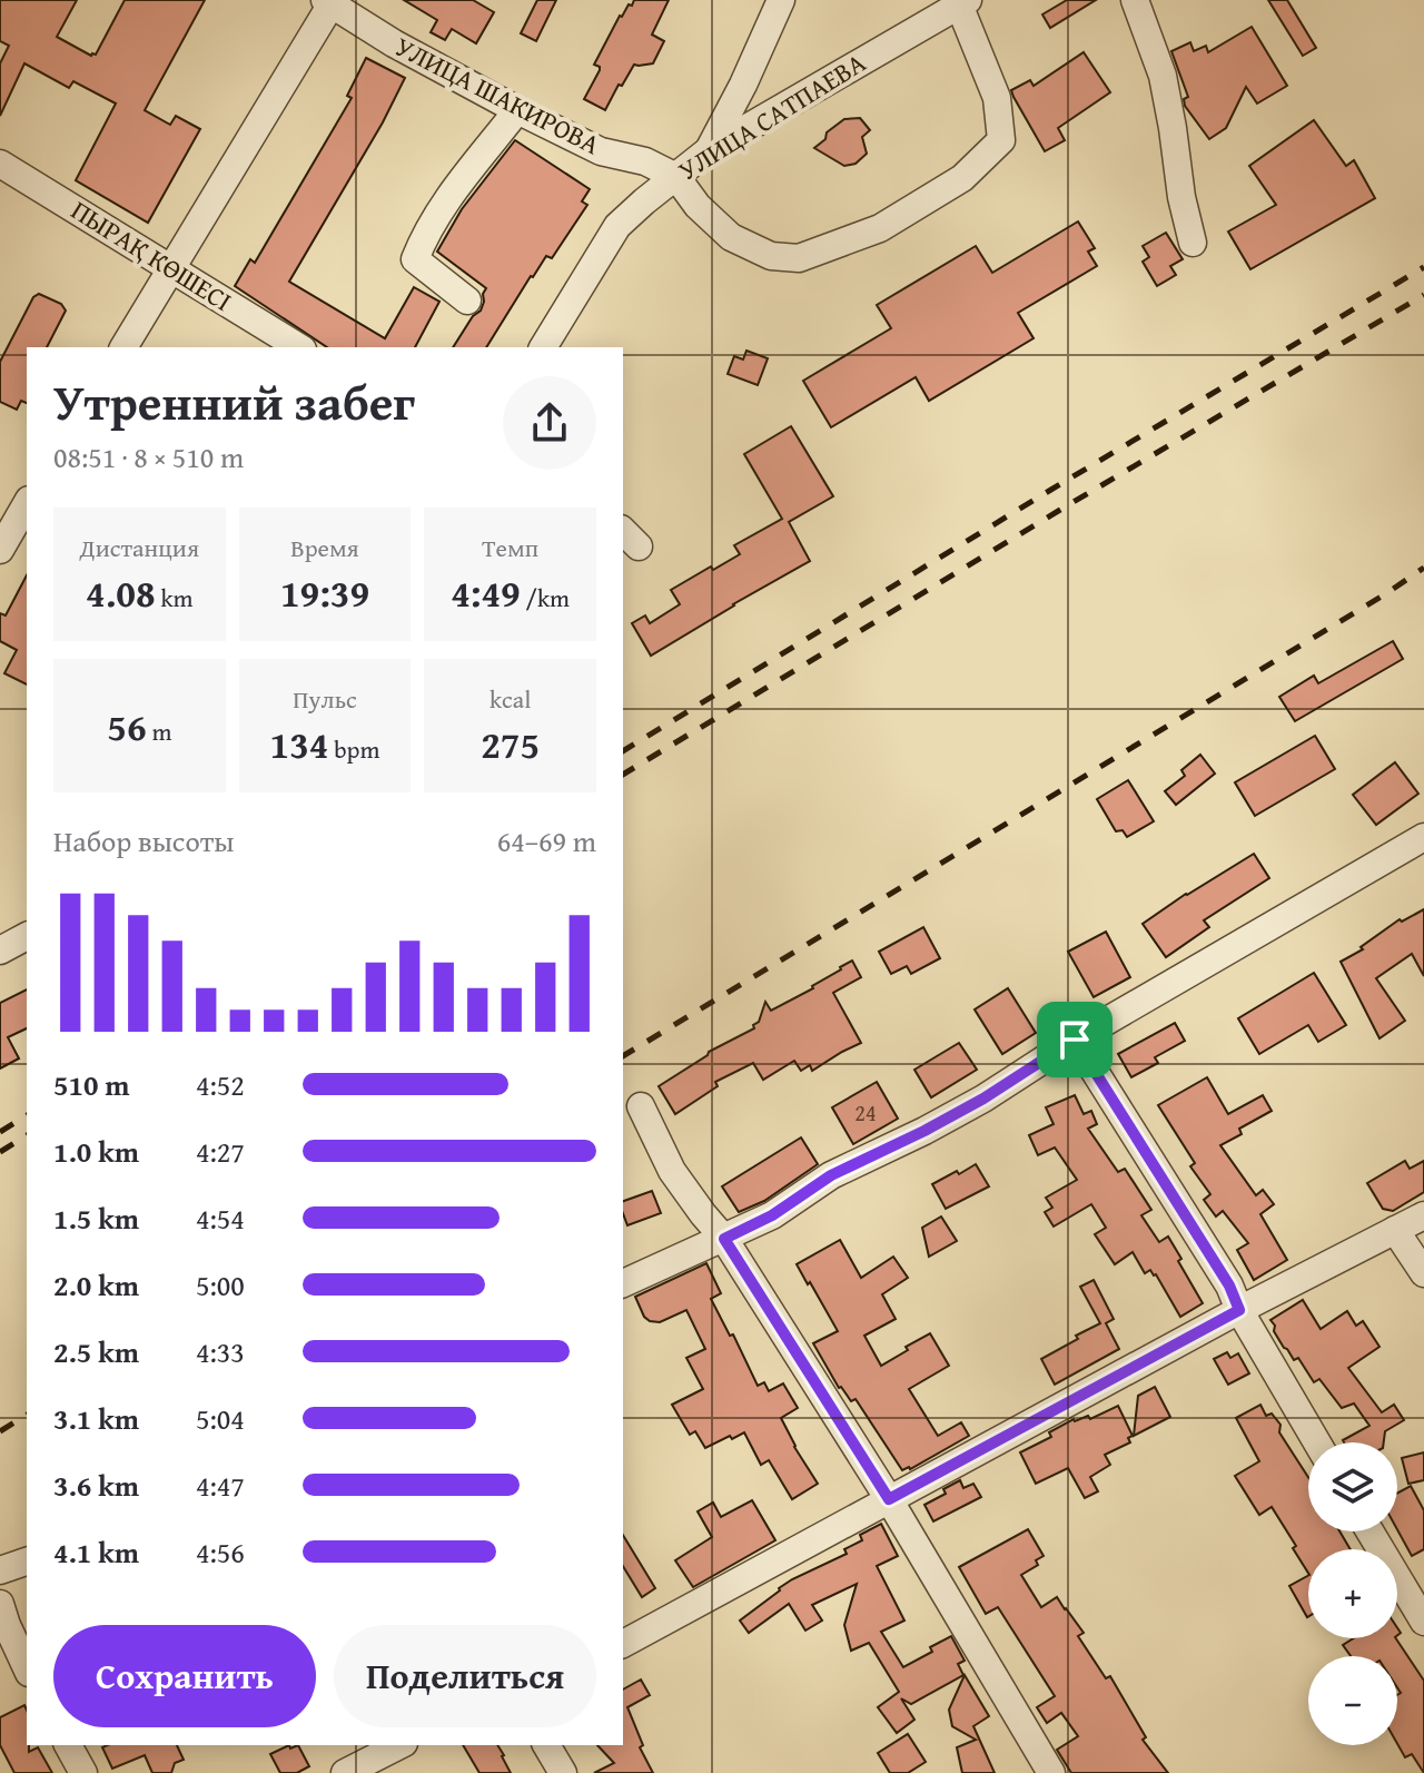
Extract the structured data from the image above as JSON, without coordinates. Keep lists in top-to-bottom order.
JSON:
{
  "streets": {
    "street": ["УЛИЦА ШАКИРОВА", "УЛИЦА САТПАЕВА", "ПЫРАҚ КӨШЕСІ"]
  },
  "crossings": [
    ["УЛИЦА ШАКИРОВА", "УЛИЦА САТПАЕВА"]
  ],
  "house_numbers": ["24"],
  "page": {
    "heading": ["Утренний забег", "08:51 · 8 × 510 m"],
    "stats": [
      ["Дистанция", "4.08 km"],
      ["Время", "19:39"],
      ["Темп", "4:49 /km"],
      ["56 m"],
      ["Пульс", "134 bpm"],
      ["kcal", "275"]
    ],
    "chart": ["Набор высоты", "64–69 m"],
    "list": [
      {
        "name": "510 m",
        "note": "4:52"
      },
      {
        "name": "1.0 km",
        "note": "4:27"
      },
      {
        "name": "1.5 km",
        "note": "4:54"
      },
      {
        "name": "2.0 km",
        "note": "5:00"
      },
      {
        "name": "2.5 km",
        "note": "4:33"
      },
      {
        "name": "3.1 km",
        "note": "5:04"
      },
      {
        "name": "3.6 km",
        "note": "4:47"
      },
      {
        "name": "4.1 km",
        "note": "4:56"
      }
    ],
    "map_buttons": ["+", "−"],
    "buttons": ["Сохранить", "Поделиться"]
  }
}
